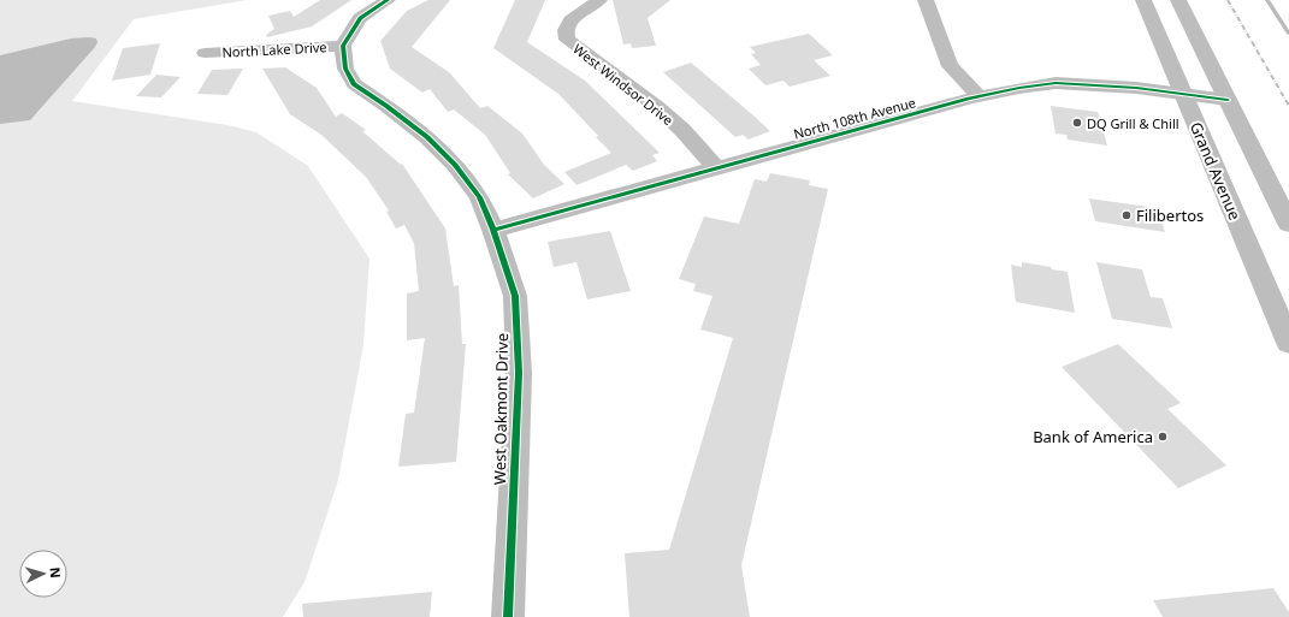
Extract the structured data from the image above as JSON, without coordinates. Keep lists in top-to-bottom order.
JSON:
{
  "streets": {
    "highway": ["Grand Avenue"],
    "street": [
      "North Lake Drive",
      "West Windsor Drive",
      "North 108th Avenue",
      "West Oakmont Drive"
    ]
  },
  "crossings": [
    ["North Lake Drive", "West Oakmont Drive"],
    ["West Windsor Drive", "North 108th Avenue"],
    ["North 108th Avenue", "Grand Avenue"],
    ["North 108th Avenue", "West Oakmont Drive"]
  ],
  "places": ["DQ Grill & Chill", "Filibertos", "Bank of America"],
  "north": "right"
}
